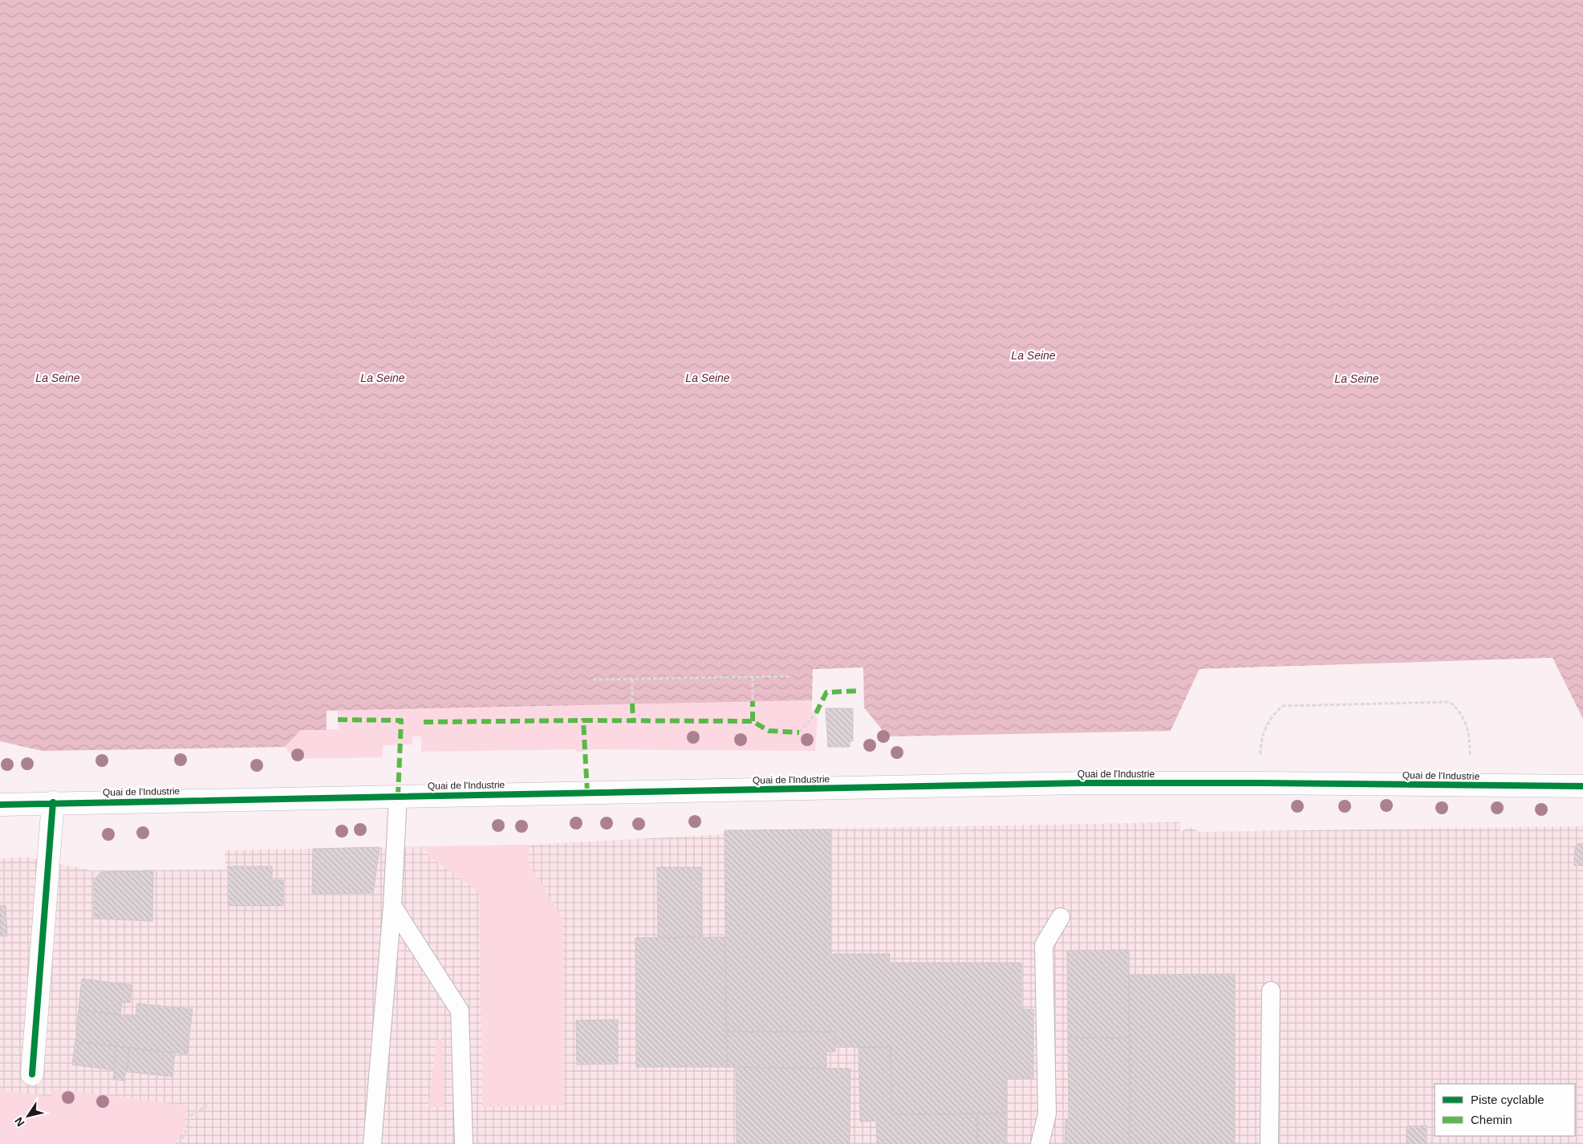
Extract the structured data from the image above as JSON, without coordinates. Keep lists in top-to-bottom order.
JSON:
{
  "streets": {
    "main road": ["Quai de l'Industrie"]
  },
  "water": ["La Seine"],
  "legend": ["Piste cyclable", "Chemin"],
  "north": "bottom left"
}
